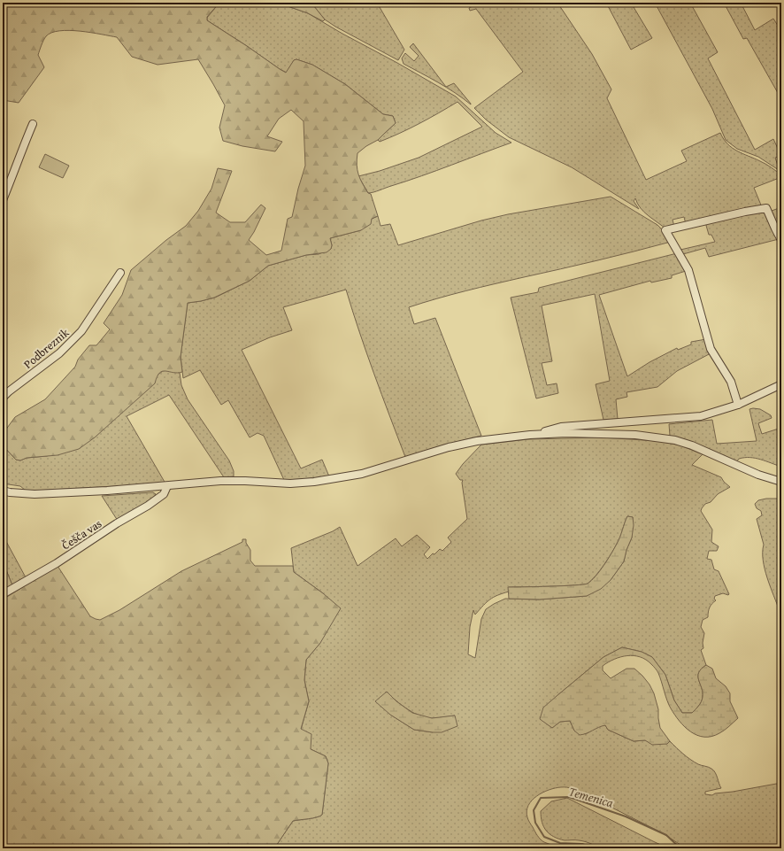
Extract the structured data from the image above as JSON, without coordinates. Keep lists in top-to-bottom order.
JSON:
{
  "streets": {
    "street": ["Podbreznik", "Češča vas"]
  },
  "water": ["Temenica"]
}
